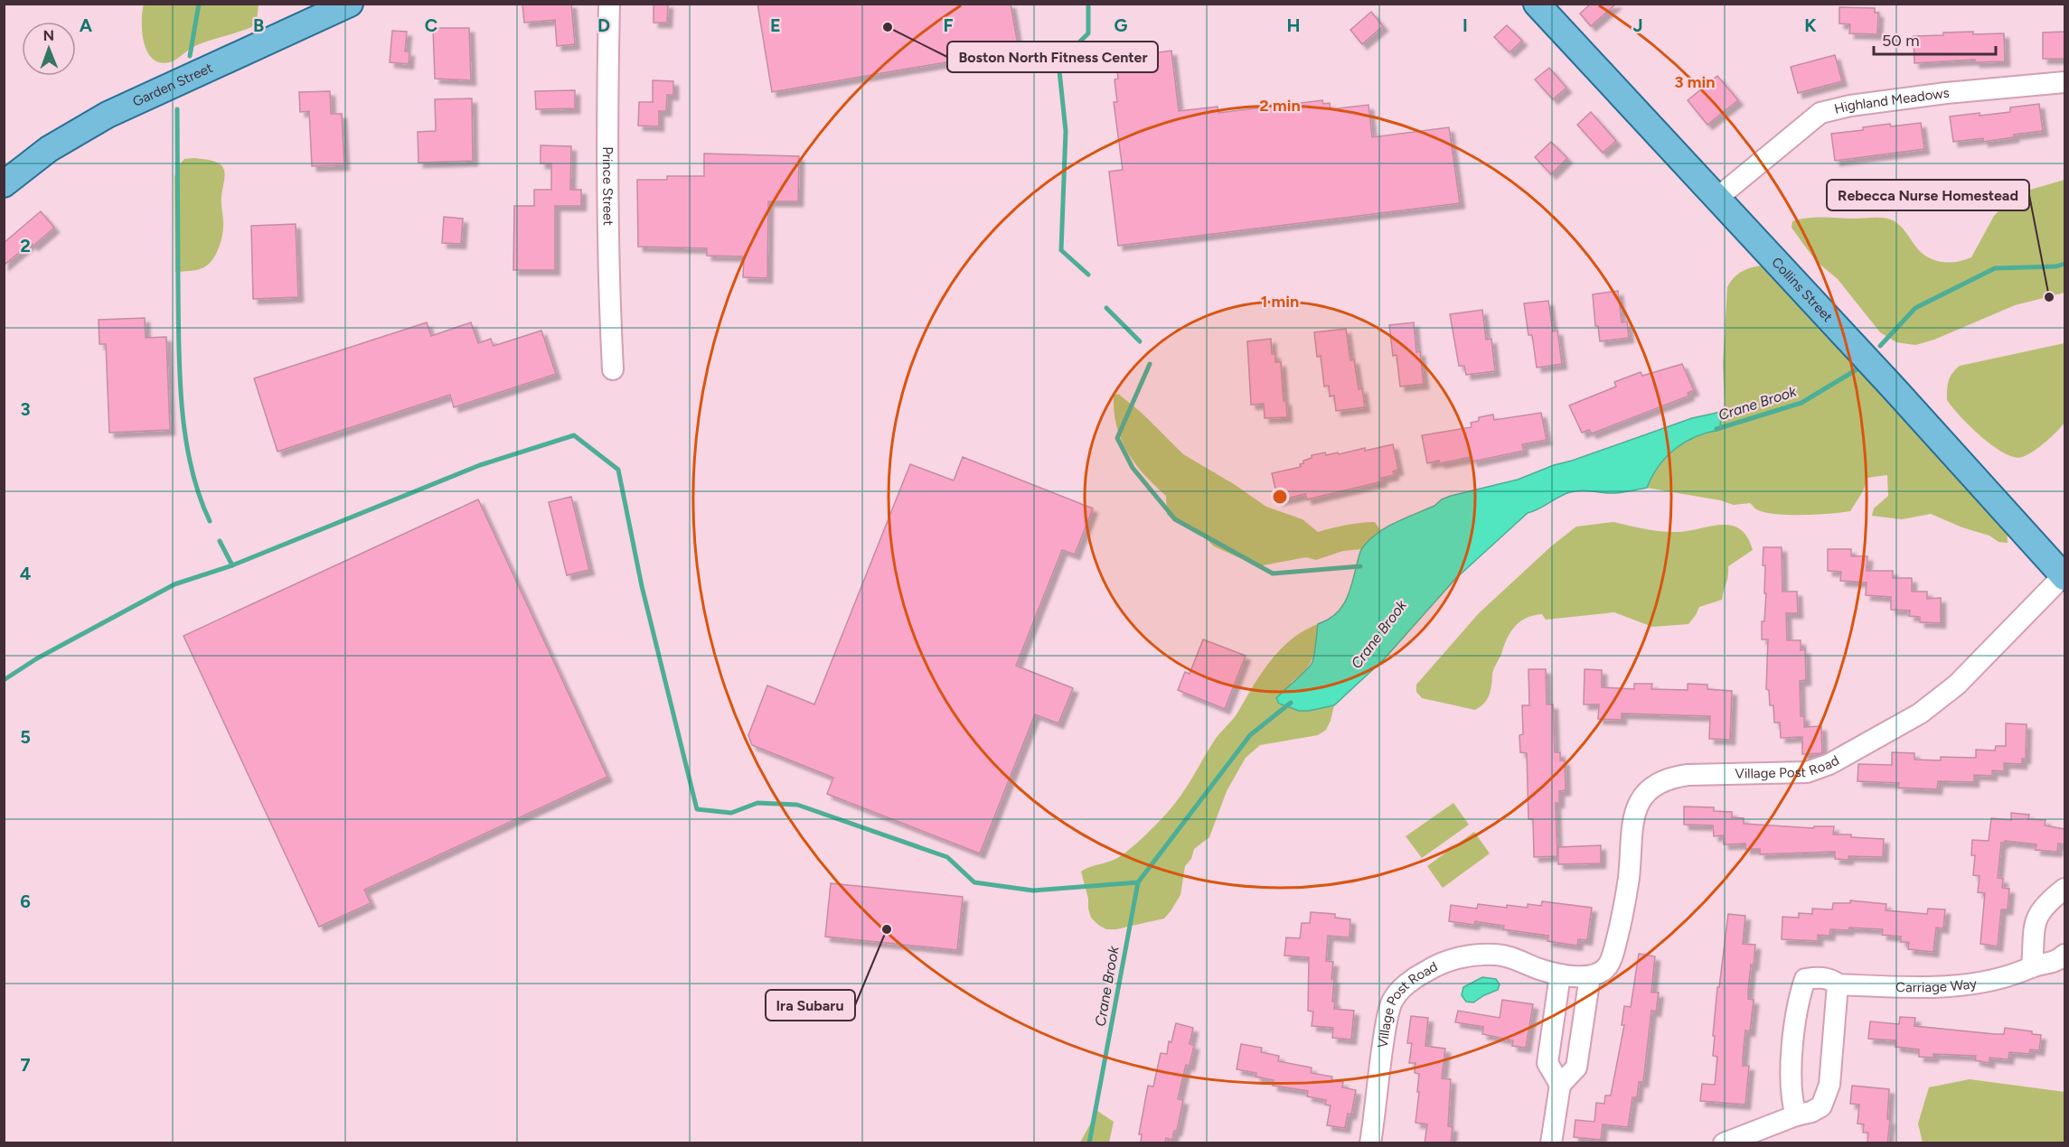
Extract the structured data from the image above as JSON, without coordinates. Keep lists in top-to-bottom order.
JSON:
{
  "streets": {
    "main road": ["Garden Street", "Collins Street"],
    "street": [
      "Highland Meadows",
      "Prince Street",
      "Village Post Road",
      "Carriage Way"
    ]
  },
  "crossings": [
    ["Highland Meadows", "Collins Street"],
    ["Collins Street", "Village Post Road"]
  ],
  "water": ["Crane Brook"],
  "places": ["Boston North Fitness Center", "Rebecca Nurse Homestead", "Ira Subaru"],
  "scale_bar": "50 m",
  "north": "top",
  "grid": {
    "columns": [
      "A",
      "B",
      "C",
      "D",
      "E",
      "F",
      "G",
      "H",
      "I",
      "J",
      "K"
    ],
    "rows": [
      "2",
      "3",
      "4",
      "5",
      "6",
      "7"
    ]
  },
  "rings": ["3 min", "2 min", "1 min"]
}
